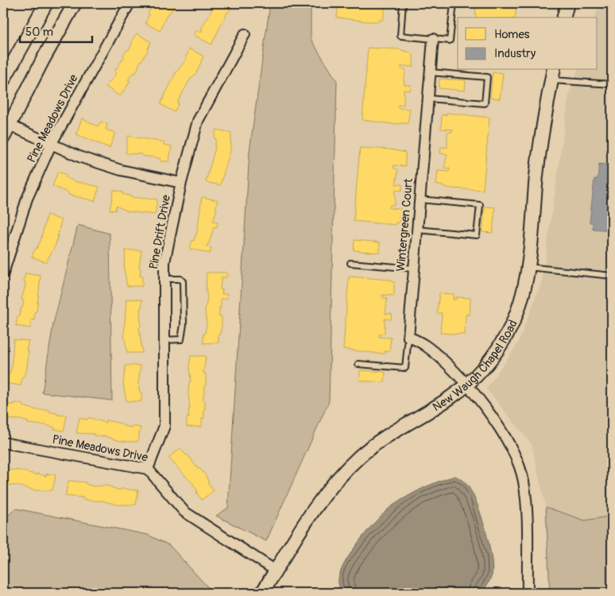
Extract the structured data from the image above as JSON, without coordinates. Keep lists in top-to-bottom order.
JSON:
{
  "streets": {
    "street": [
      "Pine Meadows Drive",
      "Wintergreen Court",
      "Pine Drift Drive",
      "New Waugh Chapel Road"
    ]
  },
  "crossings": [
    ["Pine Meadows Drive", "Pine Drift Drive"],
    ["Pine Meadows Drive", "New Waugh Chapel Road"]
  ],
  "legend": ["Homes", "Industry"],
  "scale_bar": "50 m"
}
